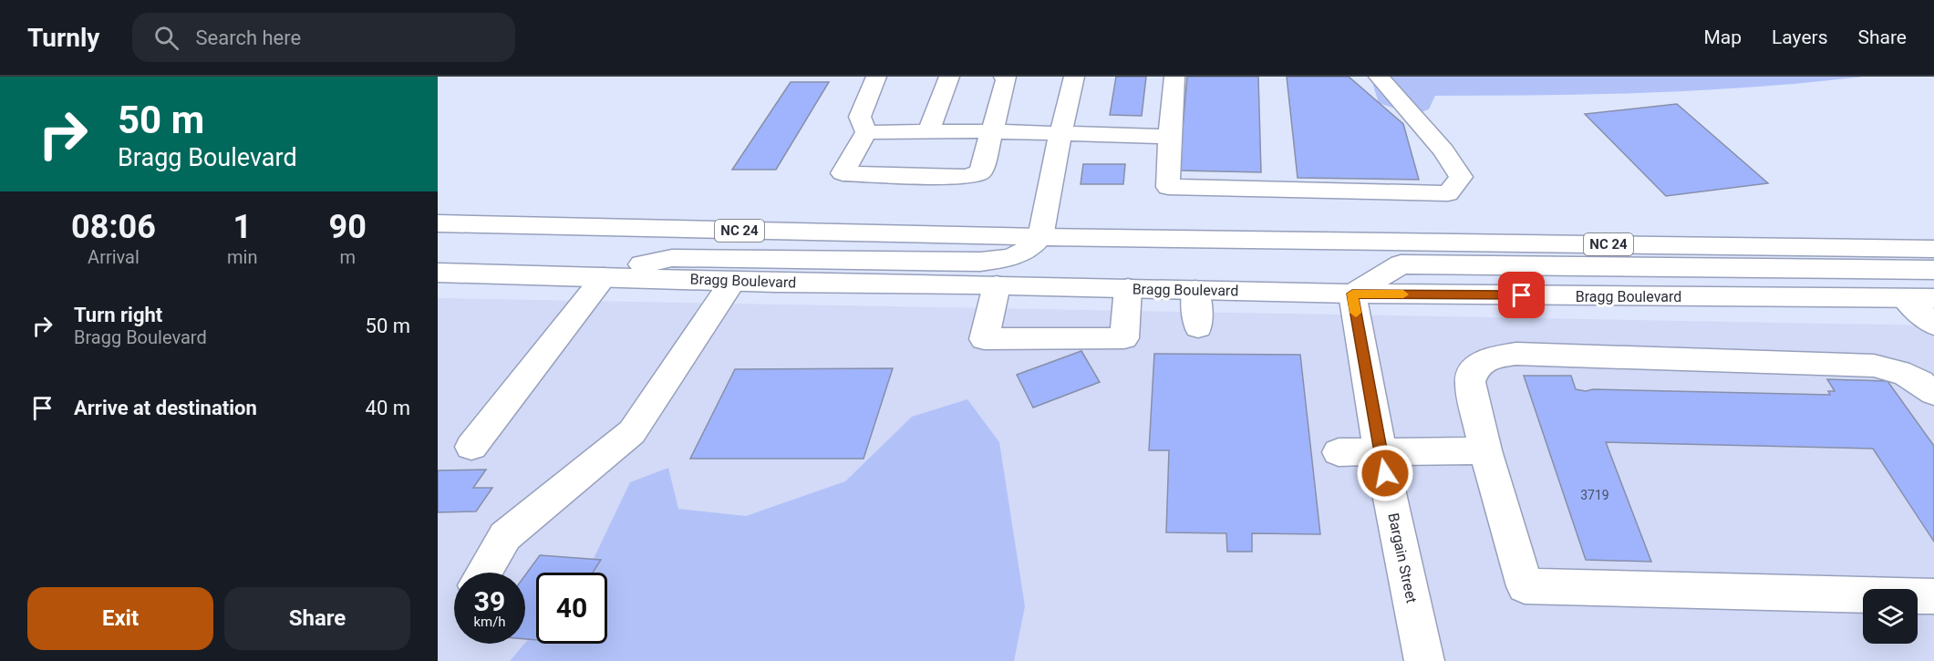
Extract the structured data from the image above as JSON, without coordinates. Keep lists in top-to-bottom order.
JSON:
{
  "streets": {
    "main road": ["NC 24", "Bragg Boulevard", "Bargain Street"]
  },
  "crossings": [
    ["Bragg Boulevard", "Bargain Street"]
  ],
  "house_numbers": ["3719"],
  "page": {
    "header": "Turnly",
    "search": "Search here",
    "nav": ["Map", "Layers", "Share"],
    "turn": ["50 m", "Bragg Boulevard"],
    "eta": [
      "08:06",
      "Arrival",
      "1",
      "min",
      "90",
      "m"
    ],
    "list": [
      {
        "name": "Turn right",
        "note": "Bragg Boulevard",
        "value": "50 m"
      },
      {
        "name": "Arrive at destination",
        "value": "40 m"
      }
    ],
    "speed": "39 km/h",
    "limit": "40",
    "buttons": ["Exit", "Share"]
  }
}
